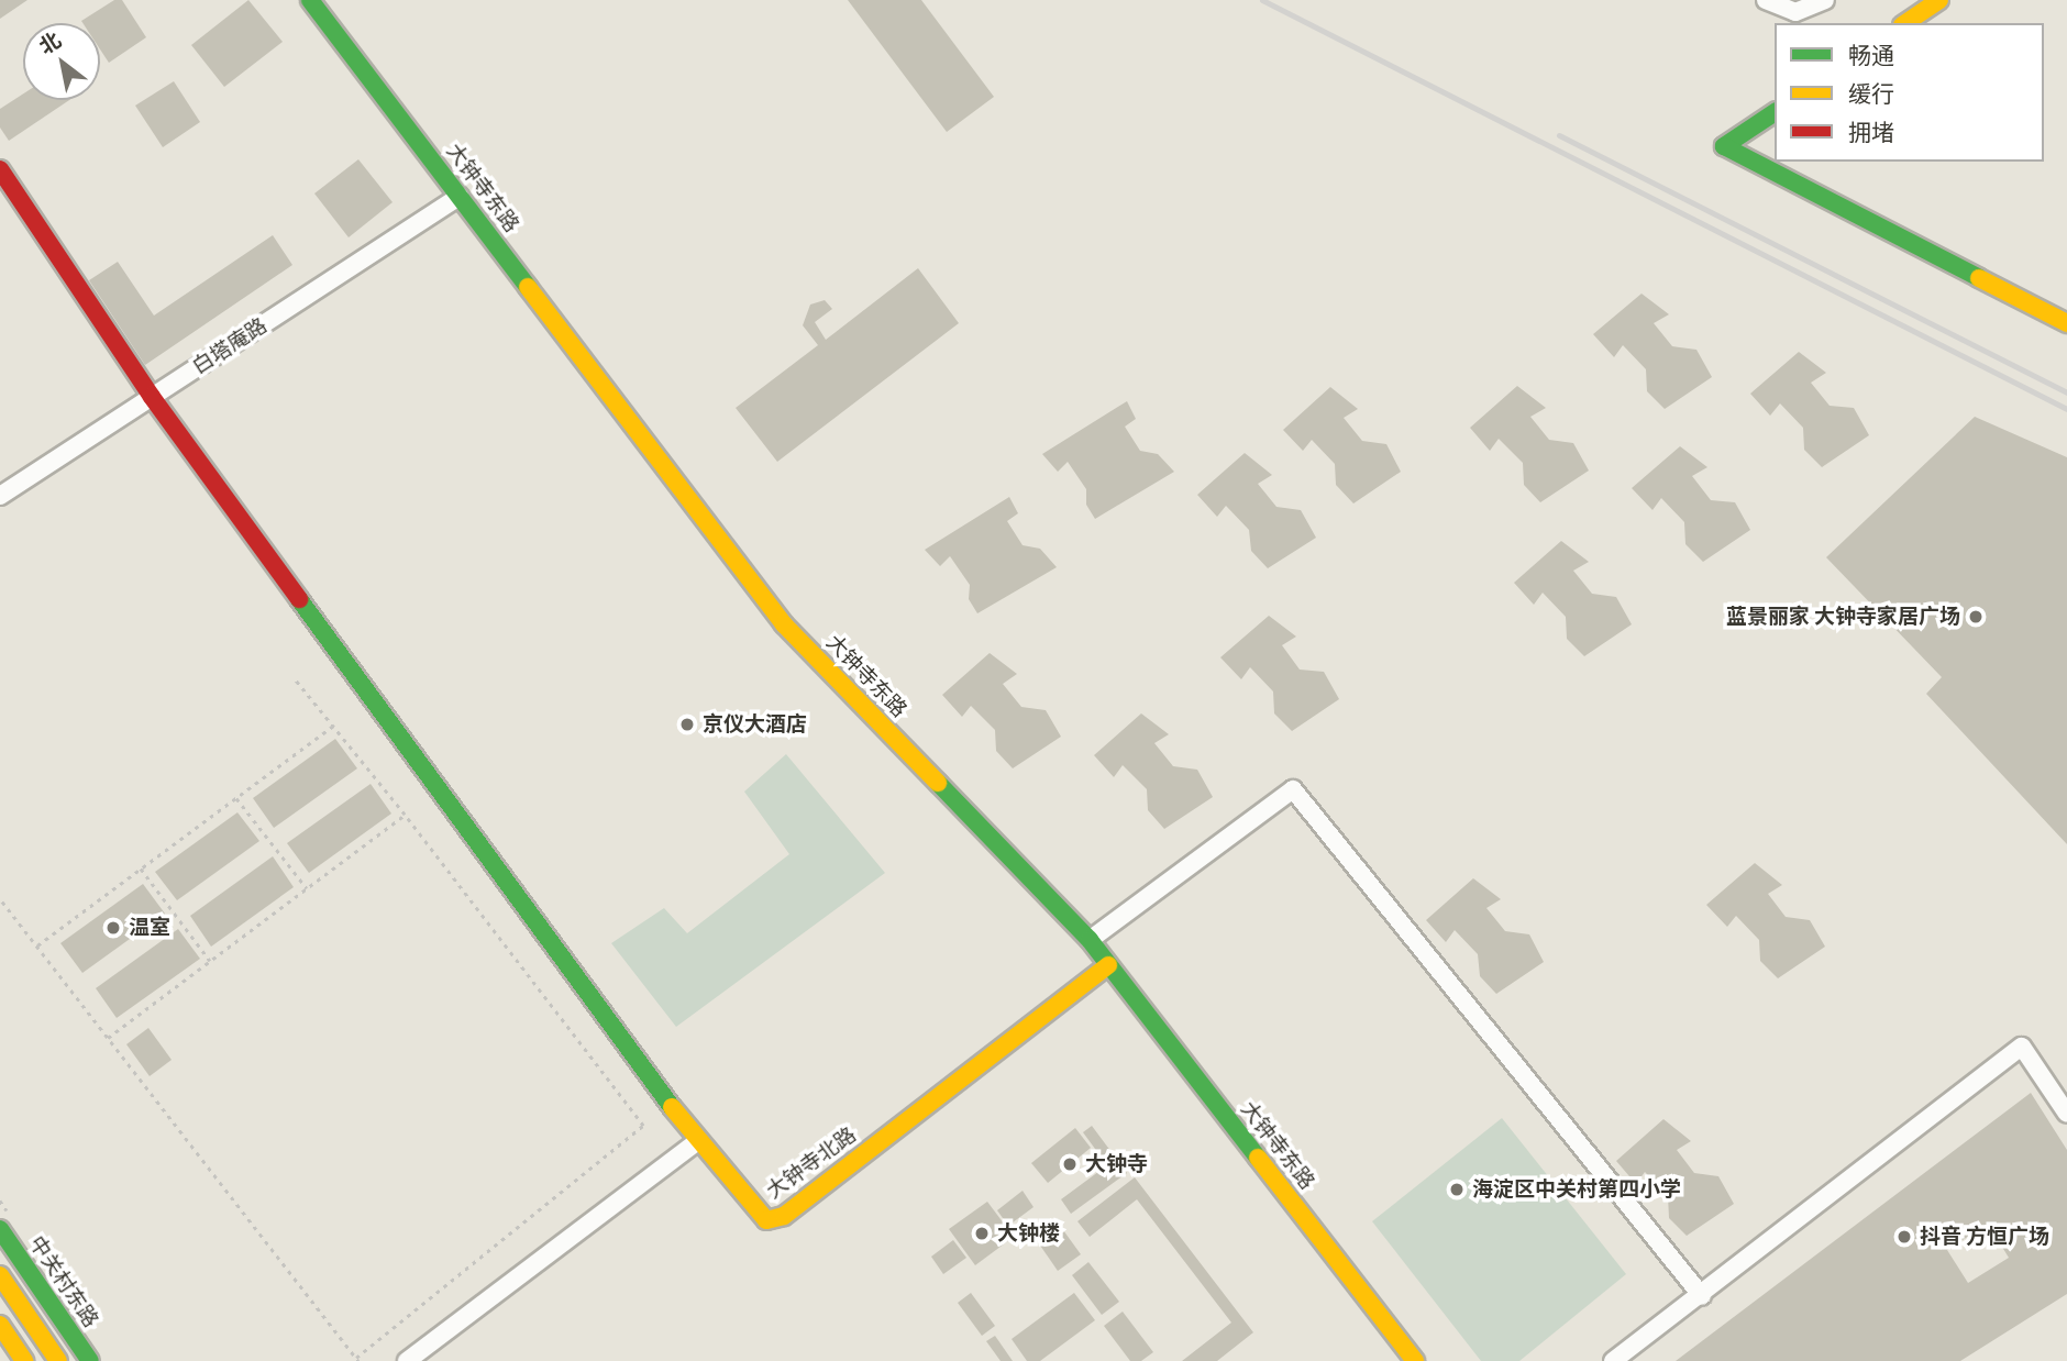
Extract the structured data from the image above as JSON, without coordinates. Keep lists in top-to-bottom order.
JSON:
{
  "streets": {
    "street": [
      "大钟寺东路",
      "白塔庵路",
      "大钟寺北路",
      "中关村东路"
    ]
  },
  "crossings": [
    ["大钟寺东路", "白塔庵路"],
    ["大钟寺东路", "大钟寺北路"]
  ],
  "places": [
    "蓝景丽家 大钟寺家居广场",
    "京仪大酒店",
    "温室",
    "大钟寺",
    "海淀区中关村第四小学",
    "大钟楼",
    "抖音 方恒广场"
  ],
  "legend": ["畅通", "缓行", "拥堵"],
  "north": "top left"
}
